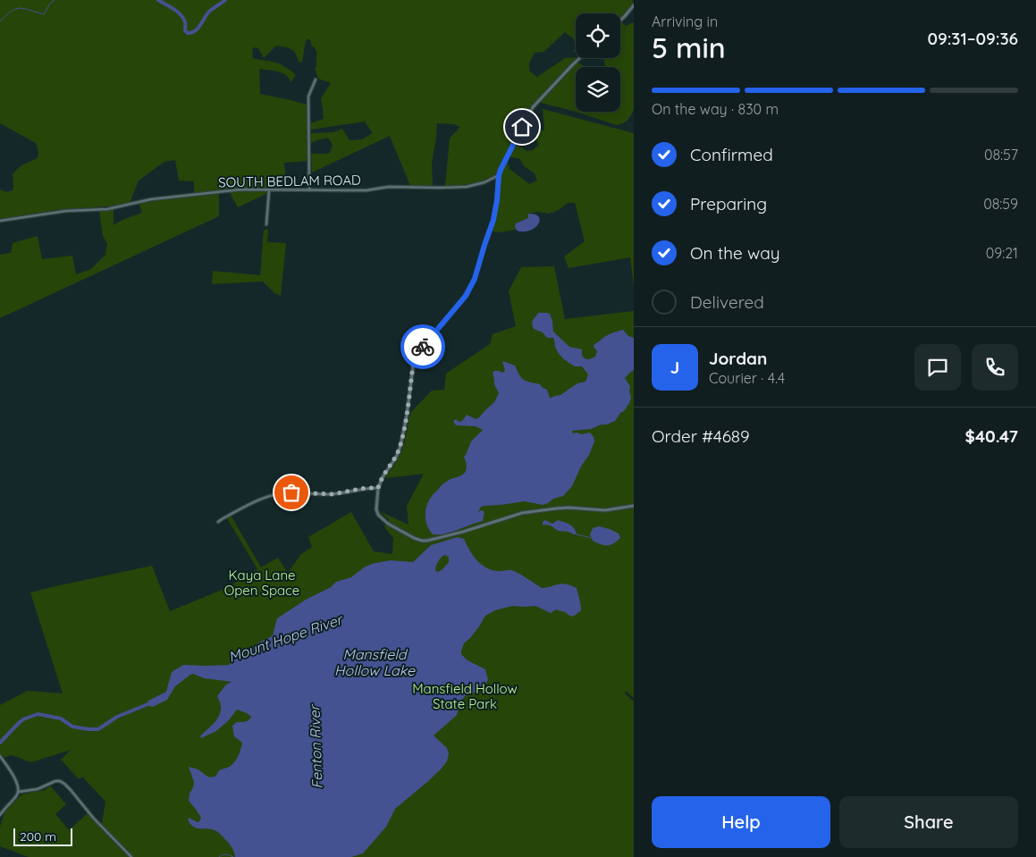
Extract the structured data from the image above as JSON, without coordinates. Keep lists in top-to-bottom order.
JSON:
{
  "streets": {
    "street": ["SOUTH BEDLAM ROAD"]
  },
  "water": ["Mount Hope River", "Mansfield Hollow Lake", "Fenton River"],
  "parks": ["Kaya Lane Open Space", "Mansfield Hollow State Park"],
  "scale_bar": "200 m",
  "page": {
    "heading": ["5 min", "Arriving in", "09:31–09:36"],
    "panel": [
      "Jordan",
      "Courier · 4.4",
      "Order #4689",
      "$40.47"
    ],
    "bar": "On the way · 830 m",
    "list": [
      ["Confirmed", "08:57"],
      ["Preparing", "08:59"],
      ["On the way", "09:21"],
      "Delivered"
    ],
    "round": "J",
    "buttons": ["Help", "Share"],
    "scale": "200 m"
  }
}
